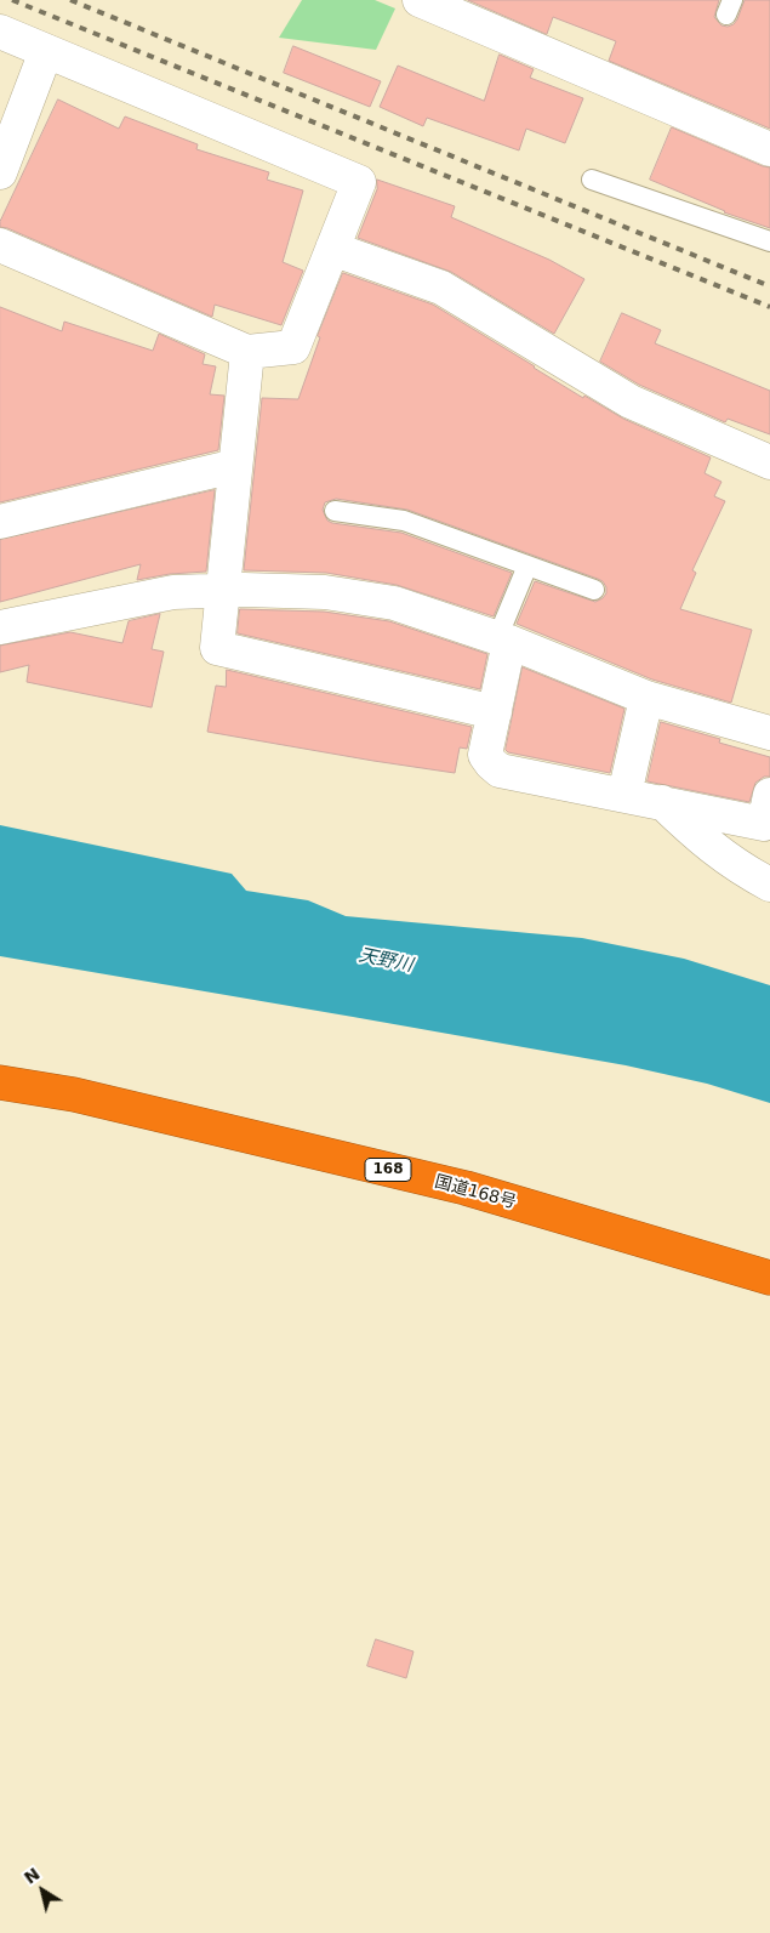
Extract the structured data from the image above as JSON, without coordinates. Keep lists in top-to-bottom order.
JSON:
{
  "streets": {
    "highway": ["168", "国道168号"]
  },
  "water": ["天野川"],
  "north": "top left"
}
